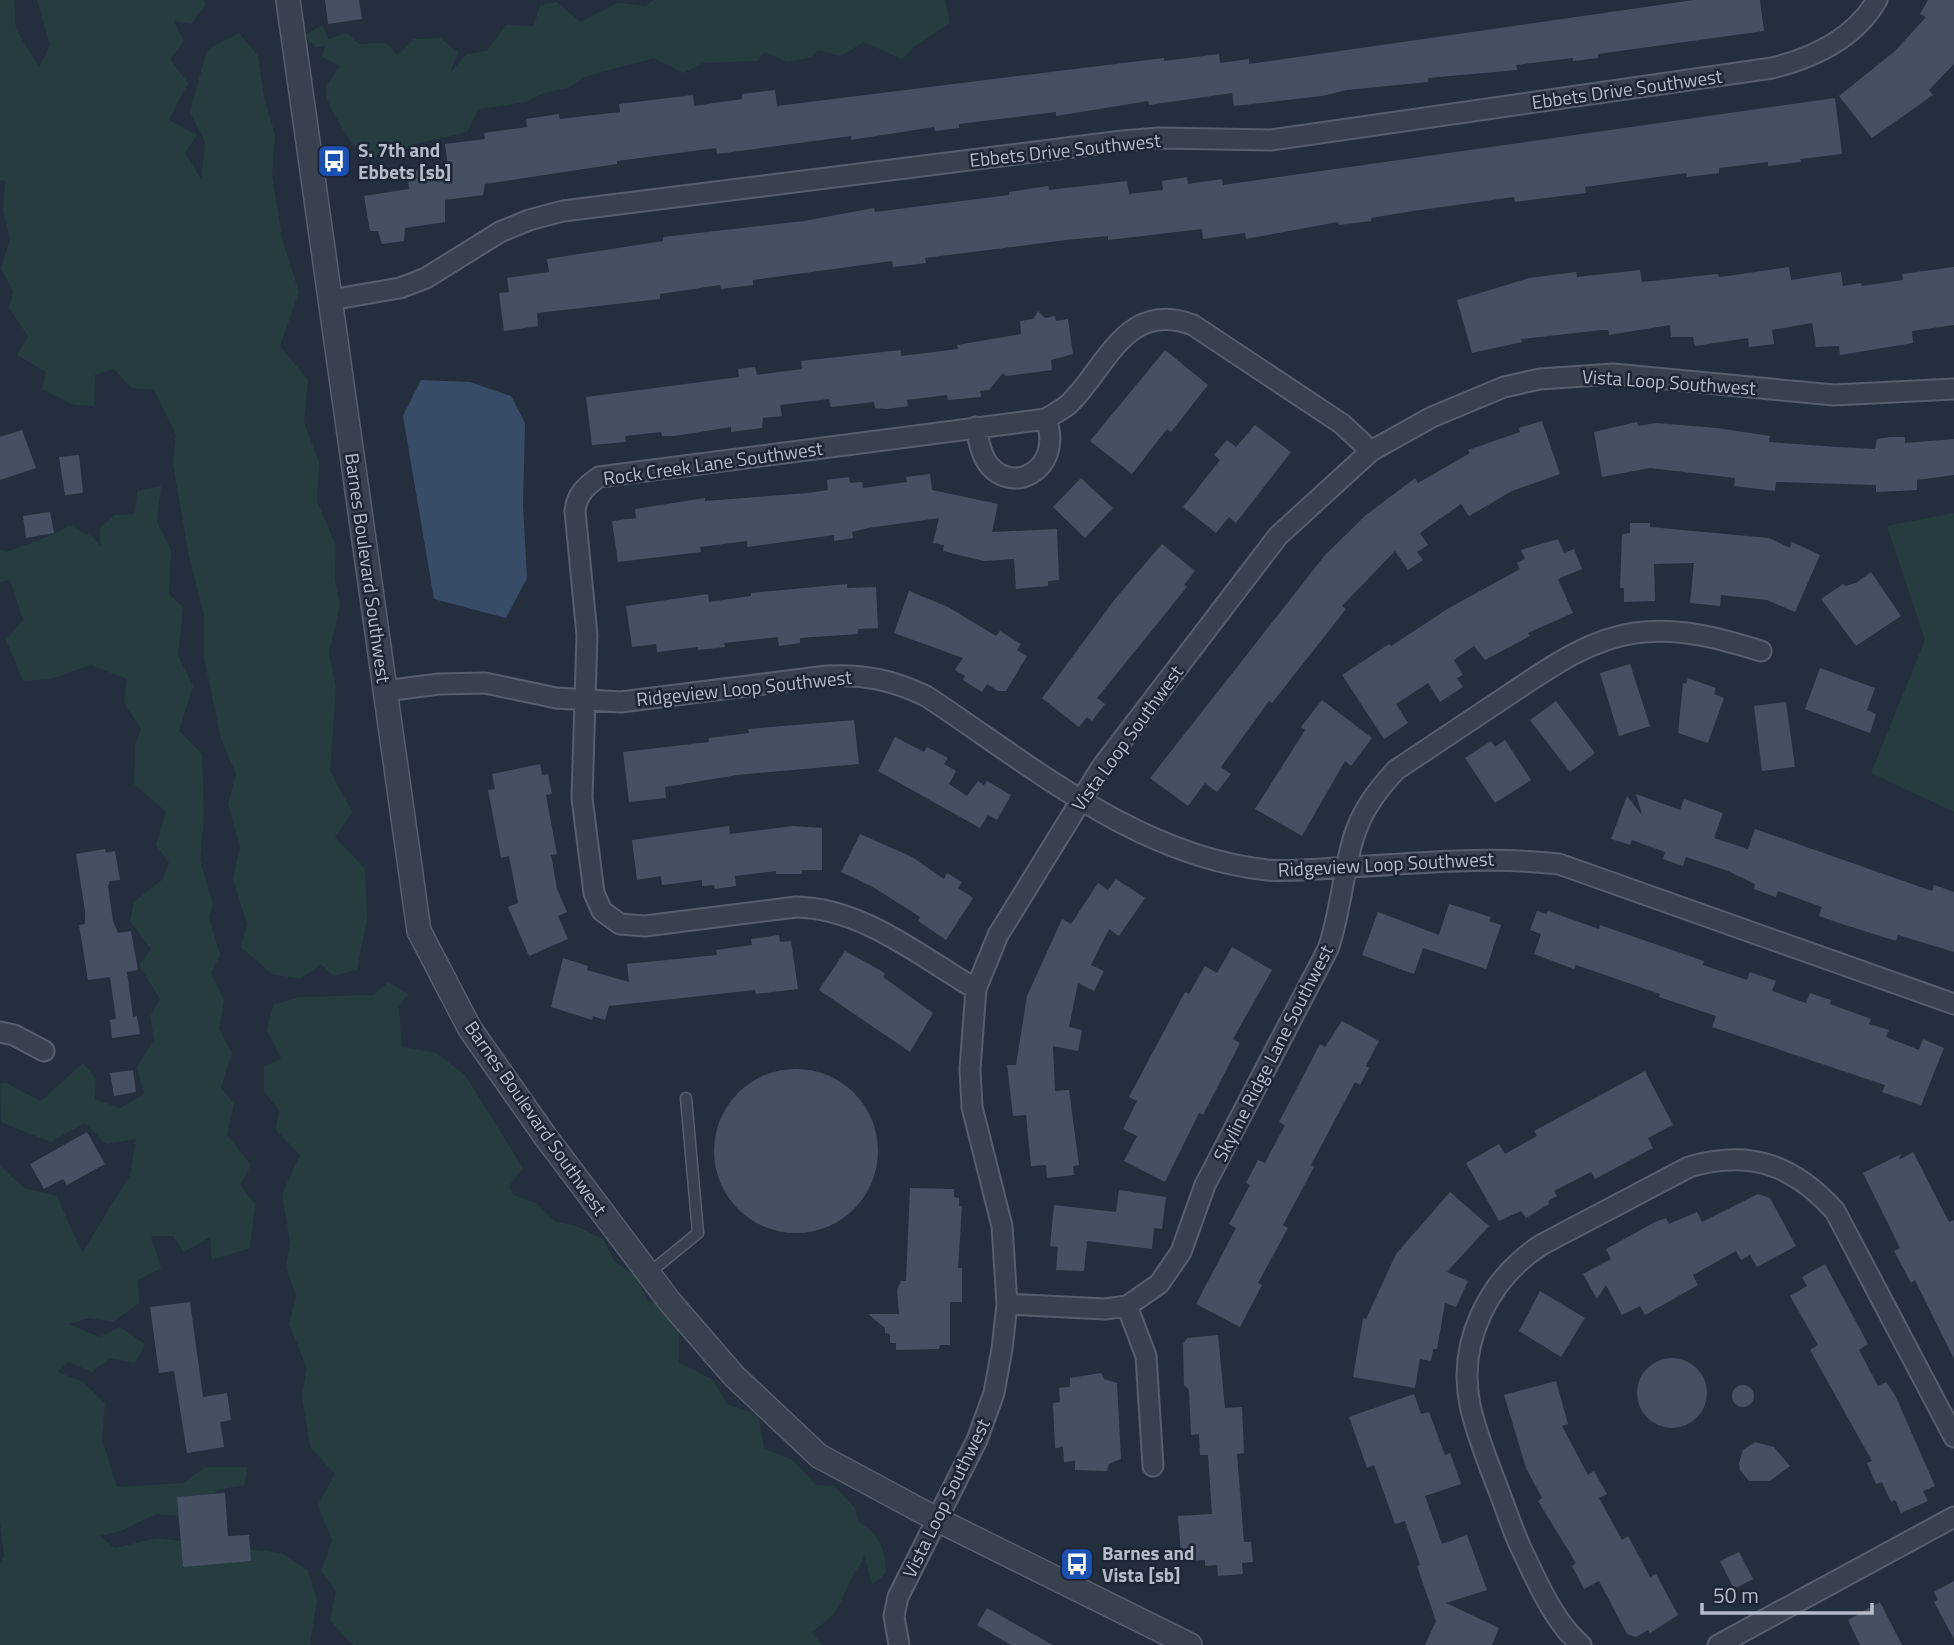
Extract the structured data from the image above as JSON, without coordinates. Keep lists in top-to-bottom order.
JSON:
{
  "streets": {
    "street": [
      "Ebbets Drive Southwest",
      "Vista Loop Southwest",
      "Rock Creek Lane Southwest",
      "Barnes Boulevard Southwest",
      "Ridgeview Loop Southwest",
      "Skyline Ridge Lane Southwest"
    ]
  },
  "crossings": [
    ["Ebbets Drive Southwest", "Barnes Boulevard Southwest"],
    ["Vista Loop Southwest", "Rock Creek Lane Southwest"],
    ["Vista Loop Southwest", "Barnes Boulevard Southwest"],
    ["Vista Loop Southwest", "Ridgeview Loop Southwest"],
    ["Rock Creek Lane Southwest", "Ridgeview Loop Southwest"],
    ["Barnes Boulevard Southwest", "Ridgeview Loop Southwest"],
    ["Ridgeview Loop Southwest", "Skyline Ridge Lane Southwest"]
  ],
  "places": {
    "bus stop": ["S. 7th and Ebbets [sb]", "Barnes and Vista [sb]"]
  },
  "scale_bar": "50 m"
}
